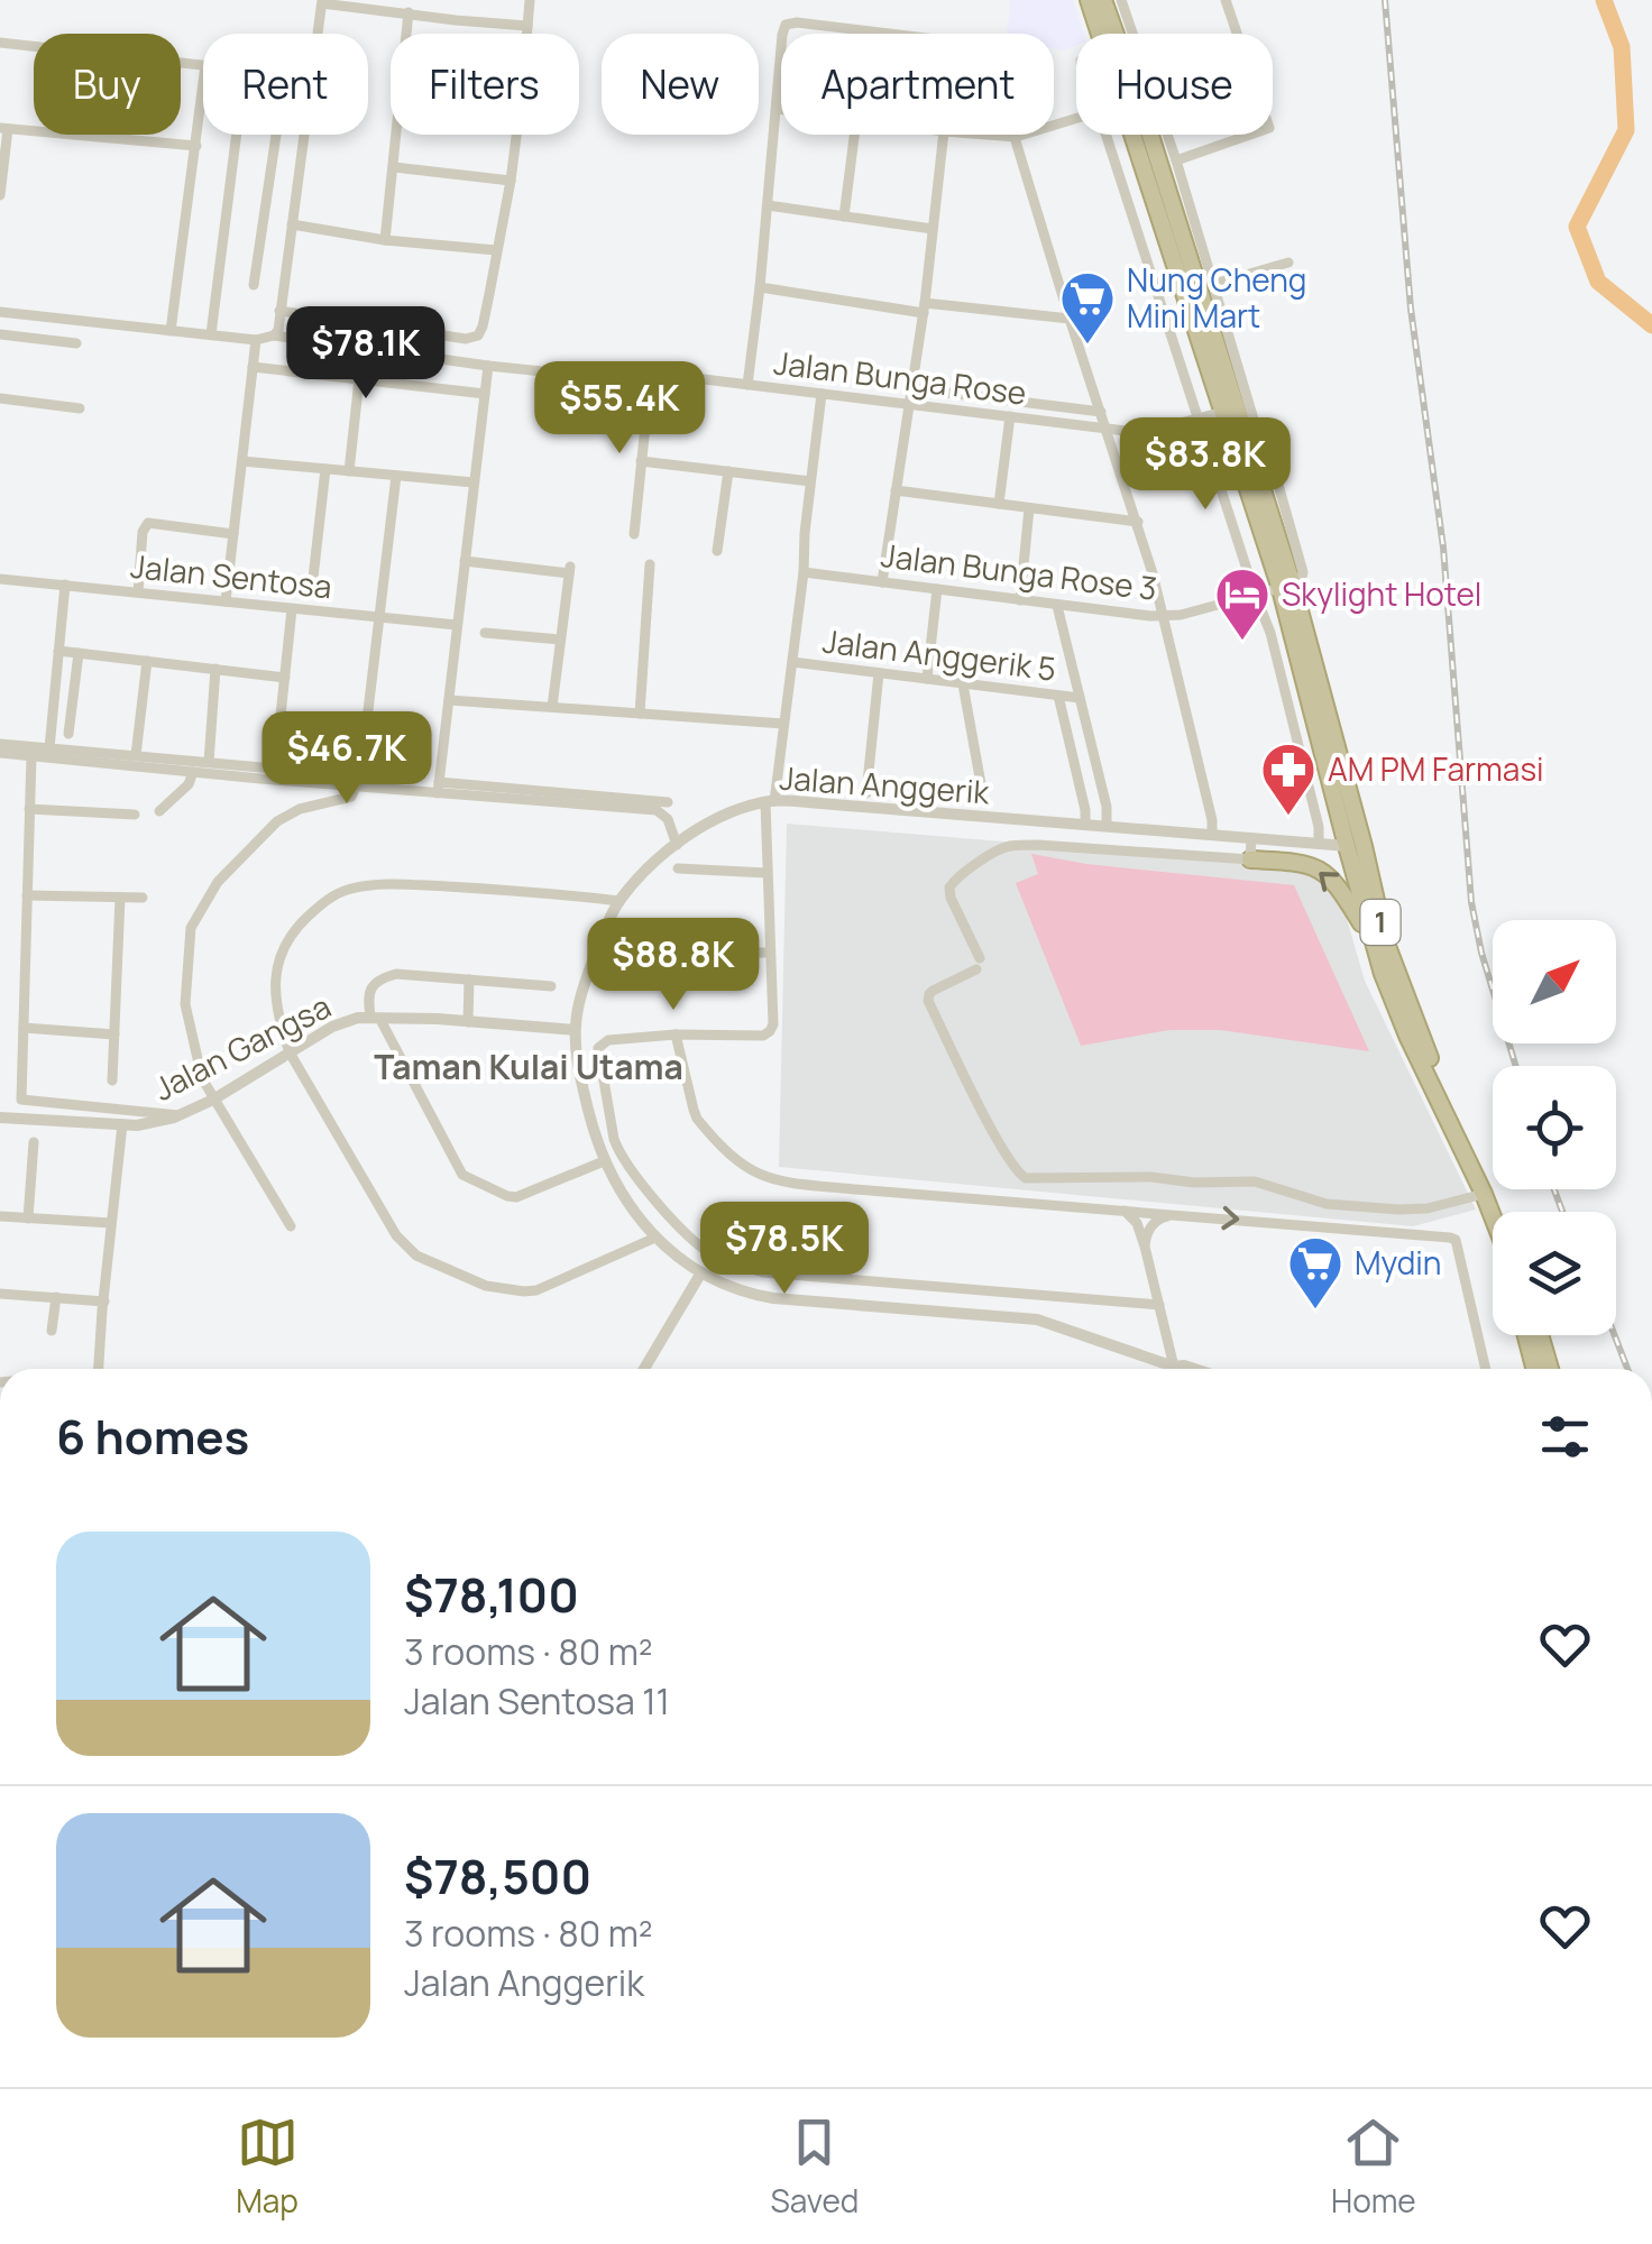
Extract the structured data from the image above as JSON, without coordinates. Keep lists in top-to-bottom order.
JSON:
{
  "streets": {
    "highway": ["1"],
    "street": [
      "Jalan Bunga Rose",
      "Jalan Bunga Rose 3",
      "Jalan Sentosa",
      "Jalan Anggerik 5",
      "Jalan Anggerik",
      "Jalan Gangsa"
    ]
  },
  "crossings": [
    ["Jalan Bunga Rose", "1"],
    ["Jalan Bunga Rose 3", "1"],
    ["Jalan Anggerik", "1"],
    ["Jalan Anggerik", "Jalan Gangsa"]
  ],
  "districts": ["Taman Kulai Utama"],
  "places": {
    "supermarket": ["Nung Cheng Mini Mart", "Mydin"],
    "hotel": ["Skylight Hotel"],
    "pharmacy": ["AM PM Farmasi"]
  },
  "north": "top right",
  "page": {
    "chip": [
      "Buy",
      "Rent",
      "Filters",
      "New",
      "Apartment",
      "House"
    ],
    "price": [
      "$78.1K",
      "$55.4K",
      "$83.8K",
      "$46.7K",
      "$88.8K",
      "$78.5K"
    ],
    "heading": "6 homes",
    "list": [
      {
        "name": "$78,100",
        "note": "3 rooms · 80 m² · Jalan Sentosa 11"
      },
      {
        "name": "$78,500",
        "note": "3 rooms · 80 m² · Jalan Anggerik"
      }
    ],
    "tabs": ["Map", "Saved", "Home"]
  }
}
